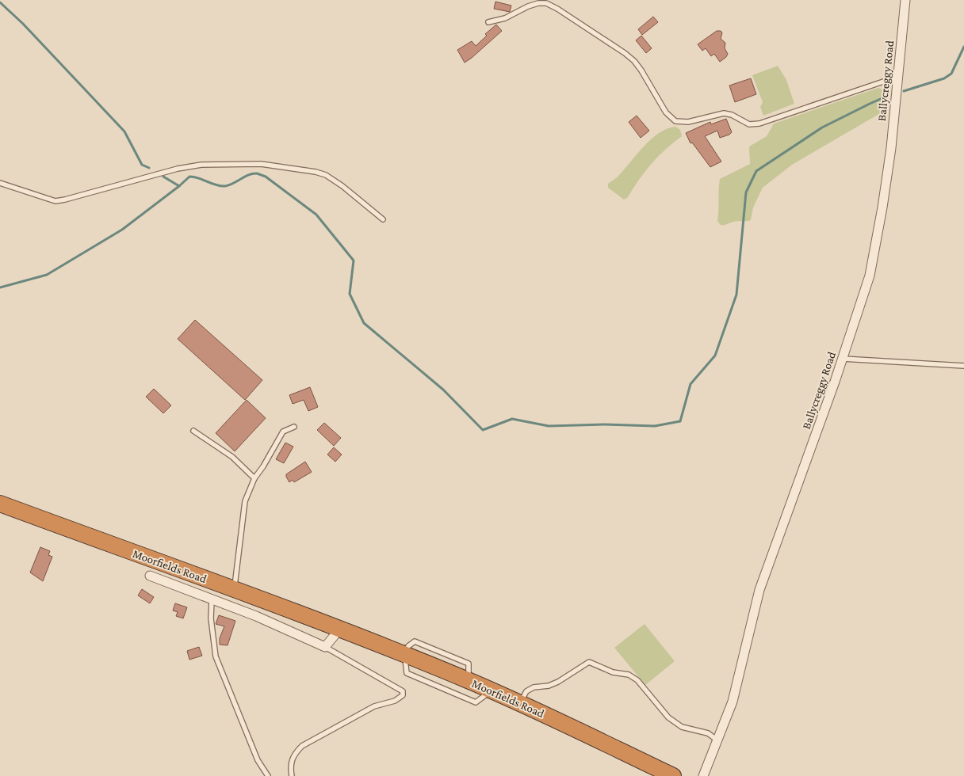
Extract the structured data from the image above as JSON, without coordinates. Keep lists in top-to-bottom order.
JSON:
{
  "streets": {
    "highway": ["Moorfields Road"],
    "street": ["Ballycreggy Road"]
  }
}
